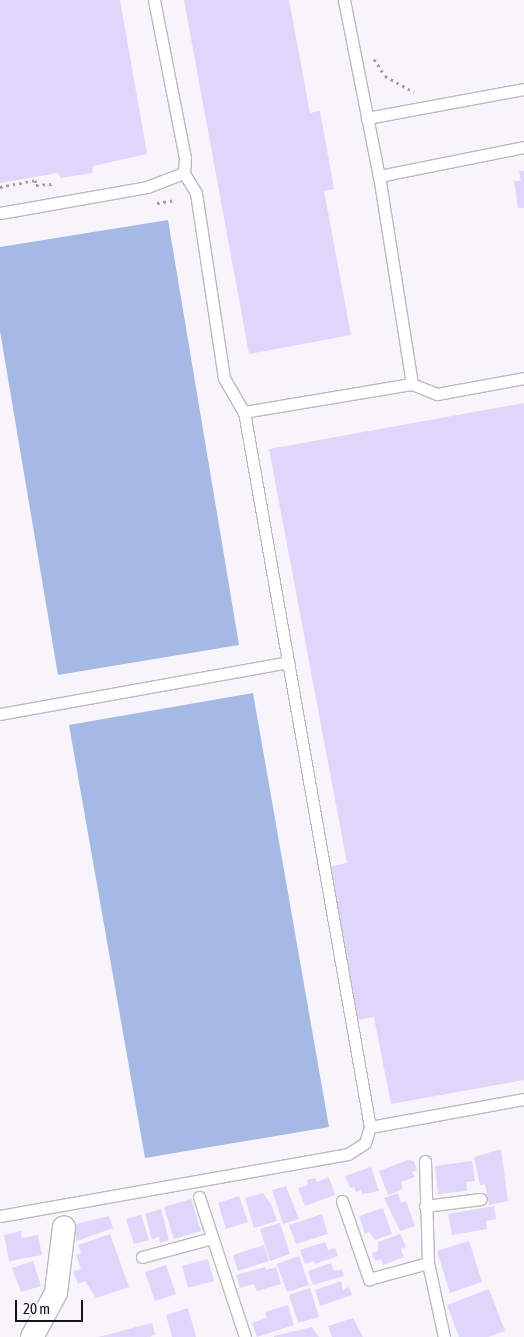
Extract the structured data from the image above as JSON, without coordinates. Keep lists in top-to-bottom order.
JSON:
{
  "scale_bar": "20 m"
}
